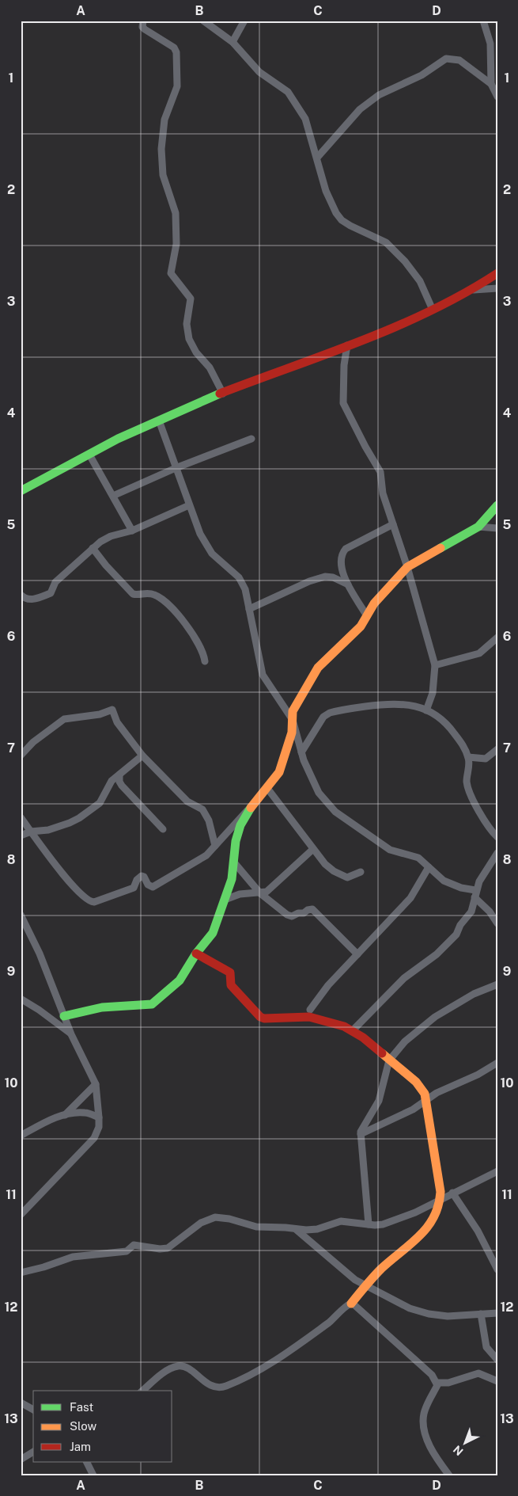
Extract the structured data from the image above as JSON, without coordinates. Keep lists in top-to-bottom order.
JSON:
{
  "legend": ["Fast", "Slow", "Jam"],
  "north": "bottom left",
  "grid": {
    "columns": [
      "A",
      "B",
      "C",
      "D"
    ],
    "rows": [
      "1",
      "2",
      "3",
      "4",
      "5",
      "6",
      "7",
      "8",
      "9",
      "10",
      "11",
      "12",
      "13"
    ]
  }
}
